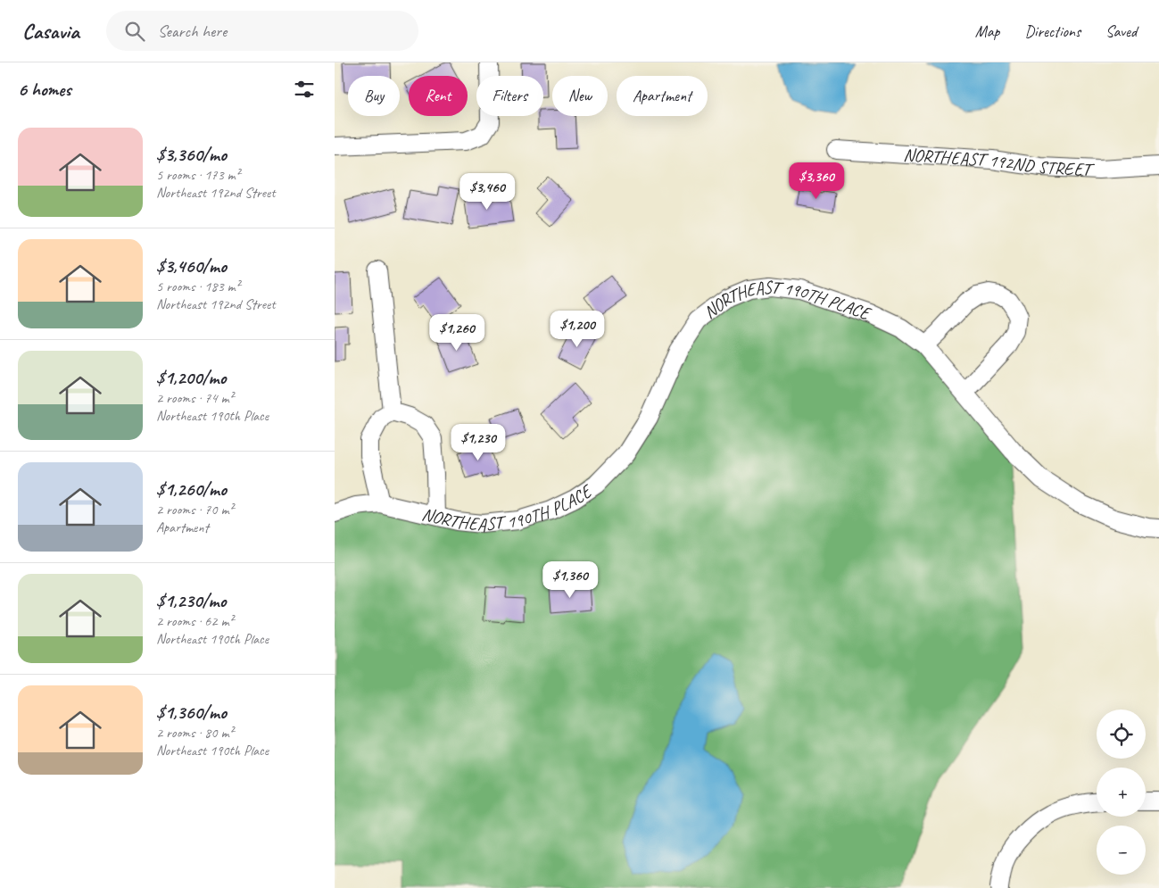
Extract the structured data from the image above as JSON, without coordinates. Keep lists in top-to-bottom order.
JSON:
{
  "streets": {
    "street": ["NORTHEAST 192ND STREET", "NORTHEAST 190TH PLACE"]
  },
  "page": {
    "header": "Casavia",
    "search": "Search here",
    "nav": ["Map", "Directions", "Saved"],
    "heading": "6 homes",
    "chip": [
      "Buy",
      "Rent",
      "Filters",
      "New",
      "Apartment"
    ],
    "list": [
      {
        "name": "$3,360/mo",
        "note": "5 rooms · 173 m² · Northeast 192nd Street"
      },
      {
        "name": "$3,460/mo",
        "note": "5 rooms · 183 m² · Northeast 192nd Street"
      },
      {
        "name": "$1,200/mo",
        "note": "2 rooms · 74 m² · Northeast 190th Place"
      },
      {
        "name": "$1,260/mo",
        "note": "2 rooms · 70 m² · Apartment"
      },
      {
        "name": "$1,230/mo",
        "note": "2 rooms · 62 m² · Northeast 190th Place"
      },
      {
        "name": "$1,360/mo",
        "note": "2 rooms · 80 m² · Northeast 190th Place"
      }
    ],
    "price": [
      "$3,360",
      "$3,460",
      "$1,200",
      "$1,260",
      "$1,230",
      "$1,360"
    ],
    "map_buttons": ["+", "−"]
  }
}
